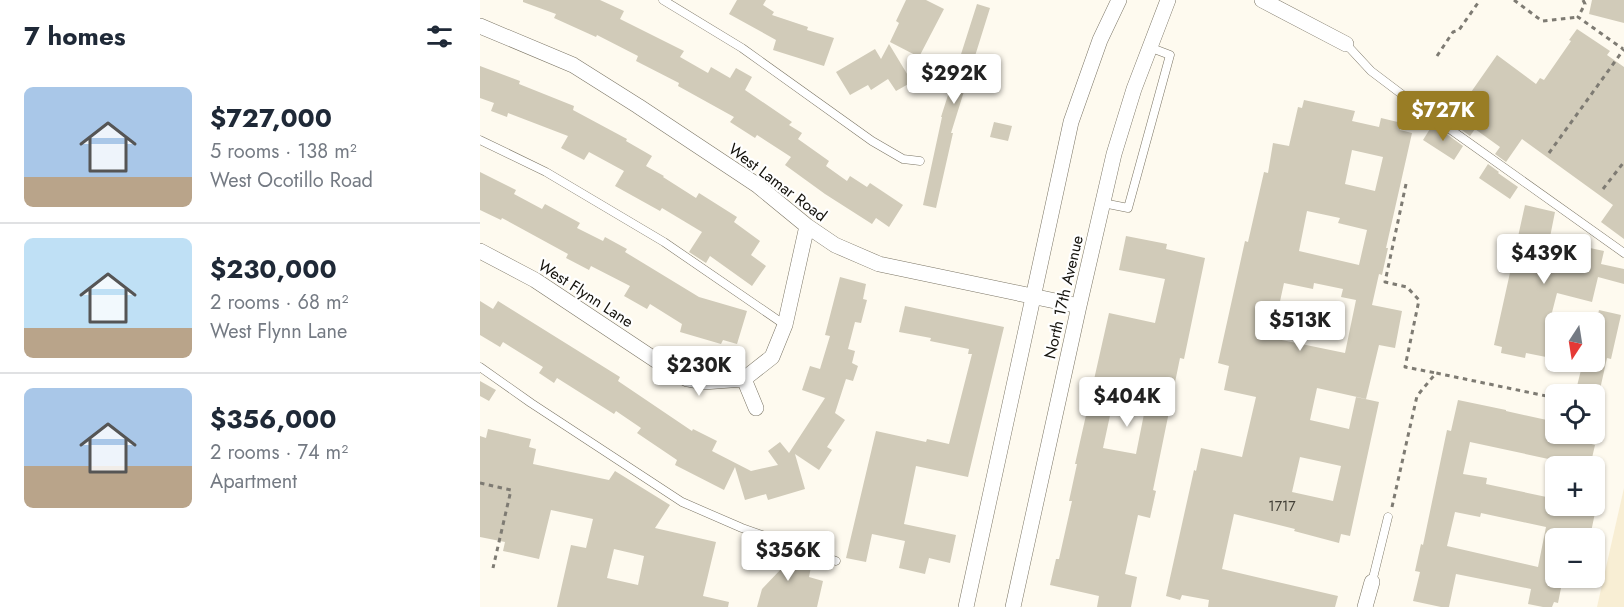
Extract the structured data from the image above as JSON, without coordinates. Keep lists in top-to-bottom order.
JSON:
{
  "streets": {
    "street": ["West Lamar Road", "West Flynn Lane", "North 17th Avenue"]
  },
  "crossings": [
    ["West Lamar Road", "North 17th Avenue"]
  ],
  "house_numbers": ["1717"],
  "north": "bottom",
  "page": {
    "heading": "7 homes",
    "price": [
      "$292K",
      "$727K",
      "$439K",
      "$513K",
      "$230K",
      "$404K",
      "$356K"
    ],
    "list": [
      {
        "name": "$727,000",
        "note": "5 rooms · 138 m² · West Ocotillo Road"
      },
      {
        "name": "$230,000",
        "note": "2 rooms · 68 m² · West Flynn Lane"
      },
      {
        "name": "$356,000",
        "note": "2 rooms · 74 m² · Apartment"
      }
    ],
    "map_buttons": ["+", "−"]
  }
}
